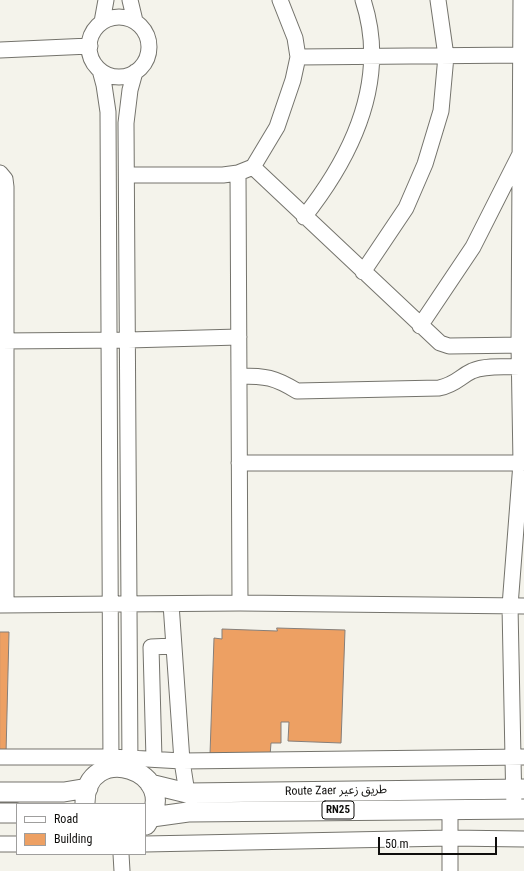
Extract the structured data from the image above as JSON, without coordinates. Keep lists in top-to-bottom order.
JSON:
{
  "streets": {
    "main road": ["Route Zaer طريق زعير", "RN25"]
  },
  "legend": ["Road", "Building"],
  "scale_bar": "50 m"
}
